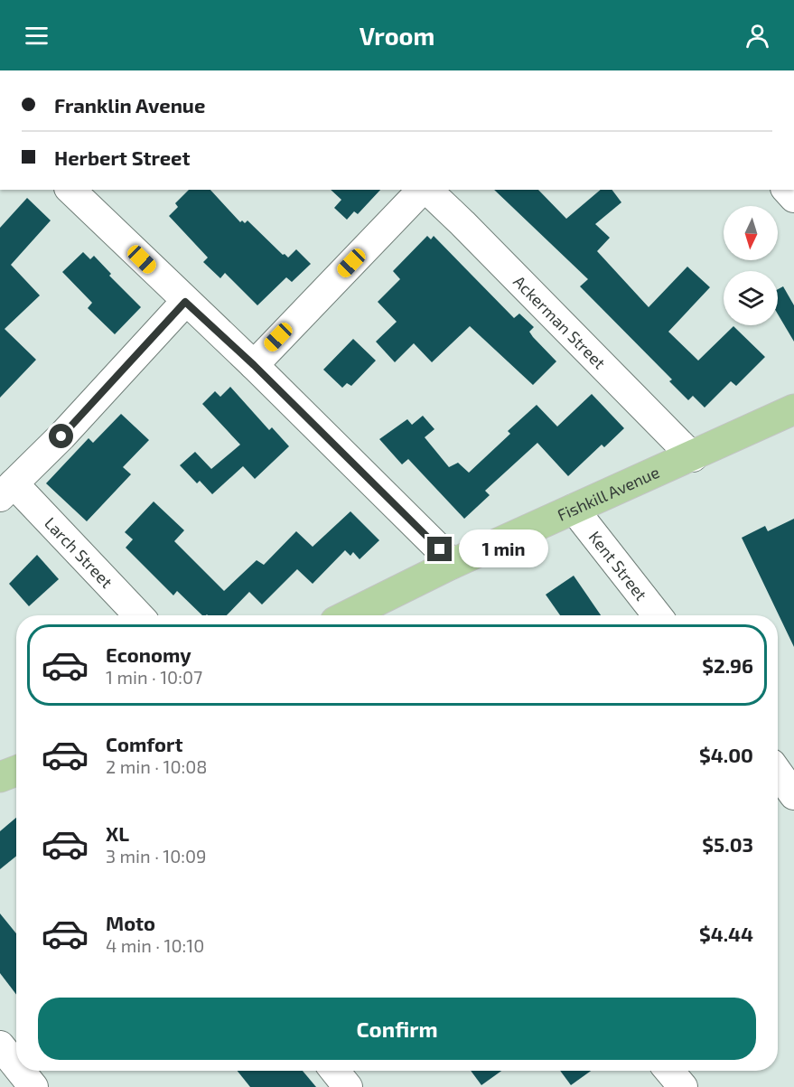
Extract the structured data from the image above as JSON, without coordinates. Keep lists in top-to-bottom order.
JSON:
{
  "streets": {
    "main road": ["Fishkill Avenue"],
    "street": ["Ackerman Street", "Larch Street", "Kent Street"]
  },
  "crossings": [
    ["Ackerman Street", "Fishkill Avenue"],
    ["Fishkill Avenue", "Kent Street"]
  ],
  "north": "bottom",
  "page": {
    "header": "Vroom",
    "banner": ["Franklin Avenue", "Herbert Street"],
    "bubble": "1 min",
    "list": [
      {
        "name": "Economy",
        "note": "1 min · 10:07",
        "value": "$2.96"
      },
      {
        "name": "Comfort",
        "note": "2 min · 10:08",
        "value": "$4.00"
      },
      {
        "name": "XL",
        "note": "3 min · 10:09",
        "value": "$5.03"
      },
      {
        "name": "Moto",
        "note": "4 min · 10:10",
        "value": "$4.44"
      }
    ],
    "buttons": "Confirm"
  }
}
